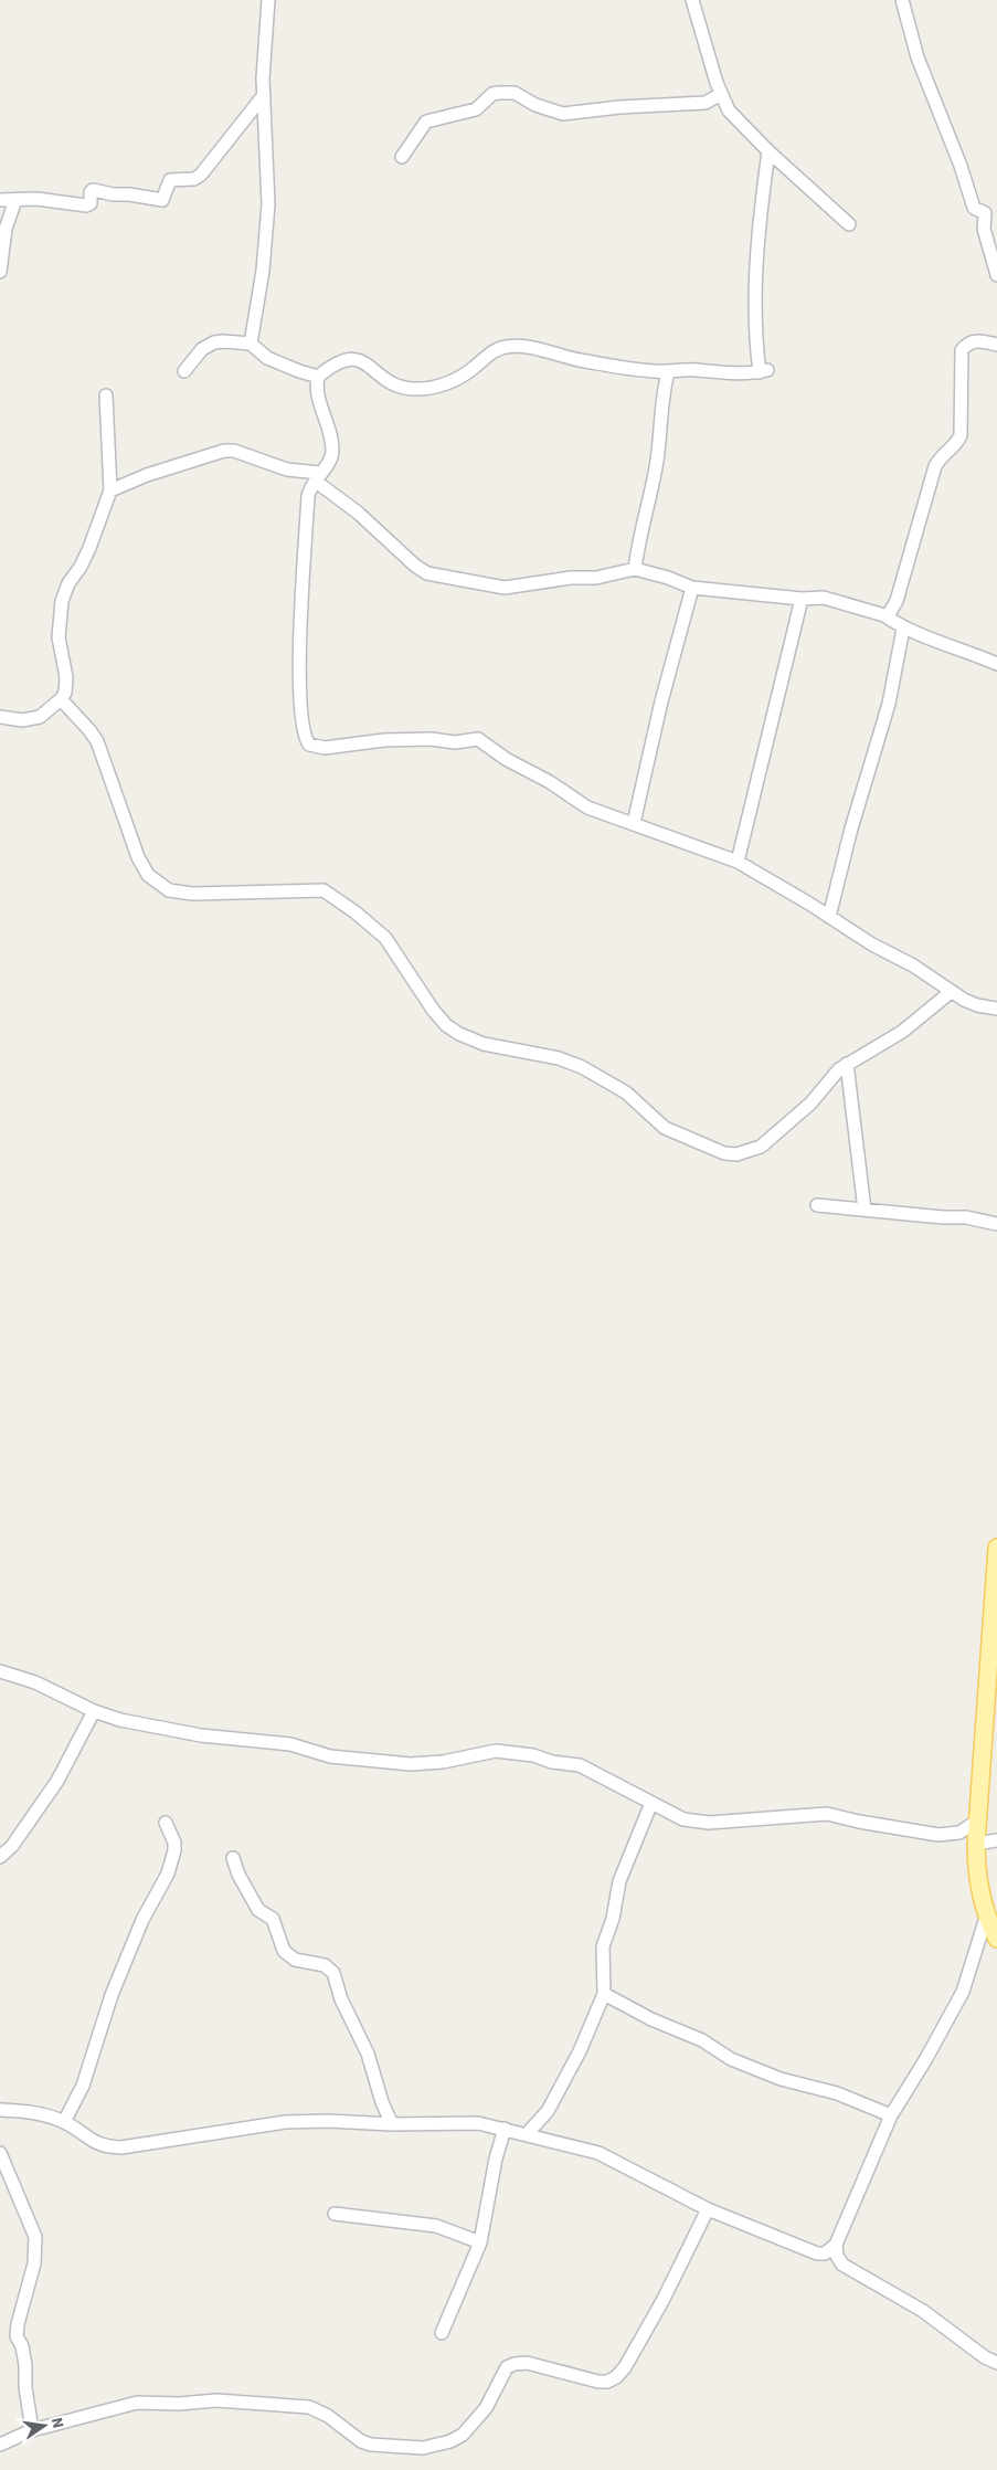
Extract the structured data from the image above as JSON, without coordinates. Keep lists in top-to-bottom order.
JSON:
{
  "north": "right"
}
